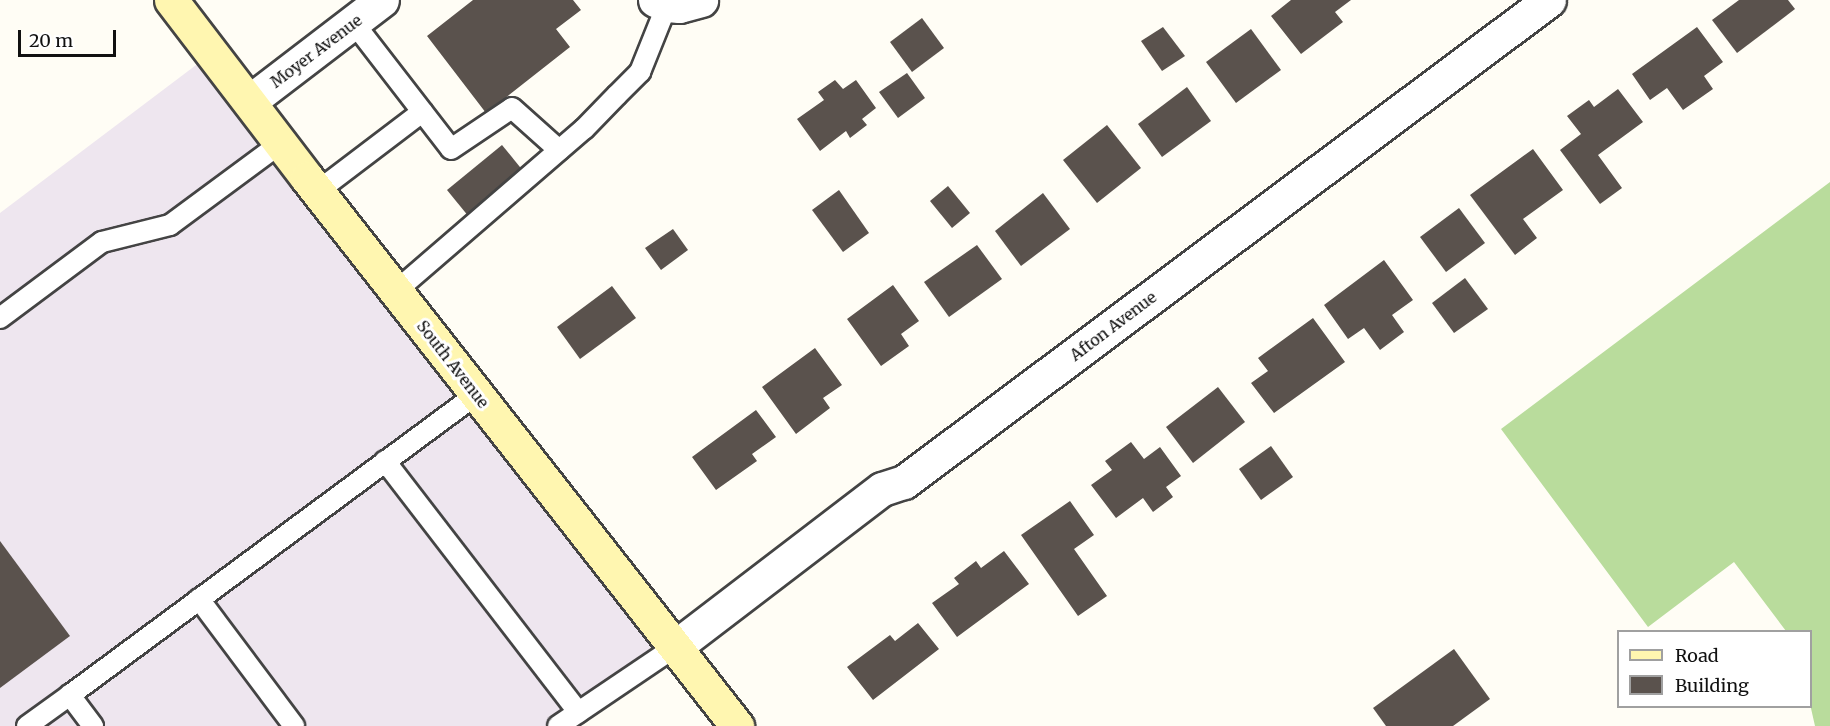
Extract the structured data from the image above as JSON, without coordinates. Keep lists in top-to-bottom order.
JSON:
{
  "streets": {
    "main road": ["South Avenue"],
    "street": ["Moyer Avenue", "Afton Avenue"]
  },
  "crossings": [
    ["Moyer Avenue", "South Avenue"],
    ["Afton Avenue", "South Avenue"]
  ],
  "legend": ["Road", "Building"],
  "scale_bar": "20 m"
}
